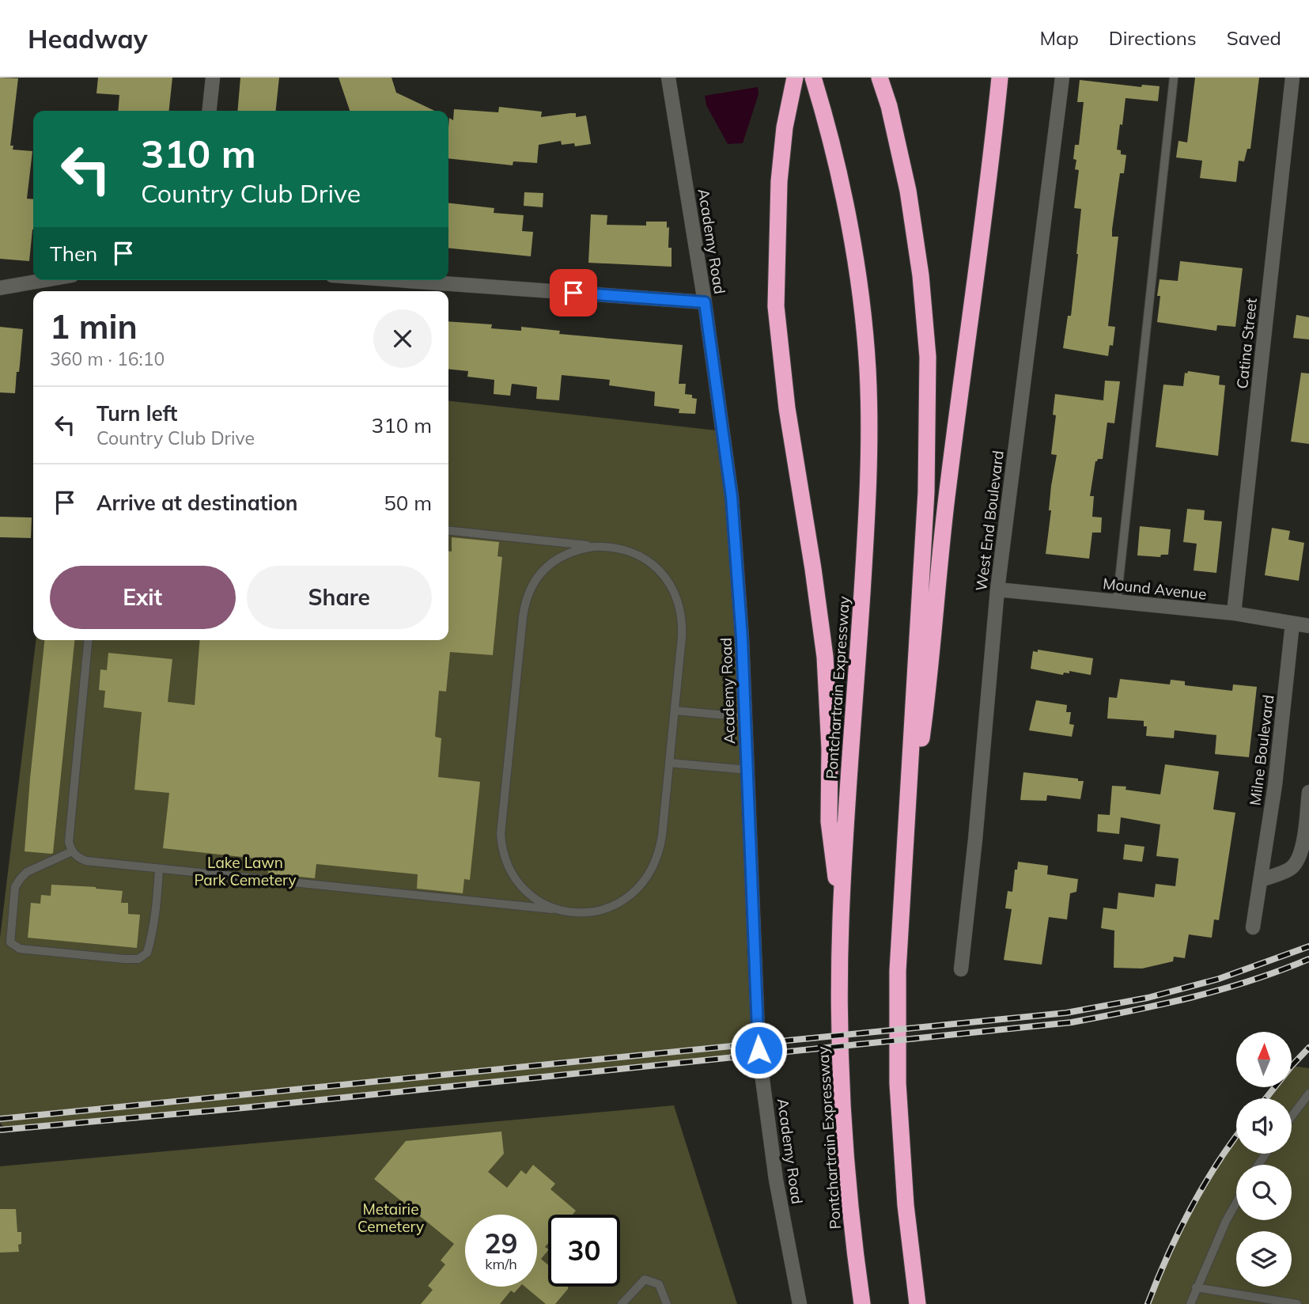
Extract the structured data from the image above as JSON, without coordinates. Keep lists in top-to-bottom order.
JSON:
{
  "streets": {
    "highway": ["Pontchartrain Expressway"],
    "street": [
      "Academy Road",
      "Catina Street",
      "West End Boulevard",
      "Mound Avenue",
      "Milne Boulevard"
    ]
  },
  "crossings": [
    ["Catina Street", "Mound Avenue"],
    ["West End Boulevard", "Mound Avenue"],
    ["Mound Avenue", "Milne Boulevard"]
  ],
  "parks": ["Lake Lawn Park Cemetery", "Metairie Cemetery"],
  "north": "top",
  "page": {
    "header": "Headway",
    "nav": ["Map", "Directions", "Saved"],
    "turn": ["310 m", "Country Club Drive"],
    "then": "Then",
    "heading": ["1 min", "360 m · 16:10"],
    "list": [
      {
        "name": "Turn left",
        "note": "Country Club Drive",
        "value": "310 m"
      },
      {
        "name": "Arrive at destination",
        "value": "50 m"
      }
    ],
    "buttons": ["Exit", "Share"],
    "speed": "29 km/h",
    "limit": "30"
  }
}
